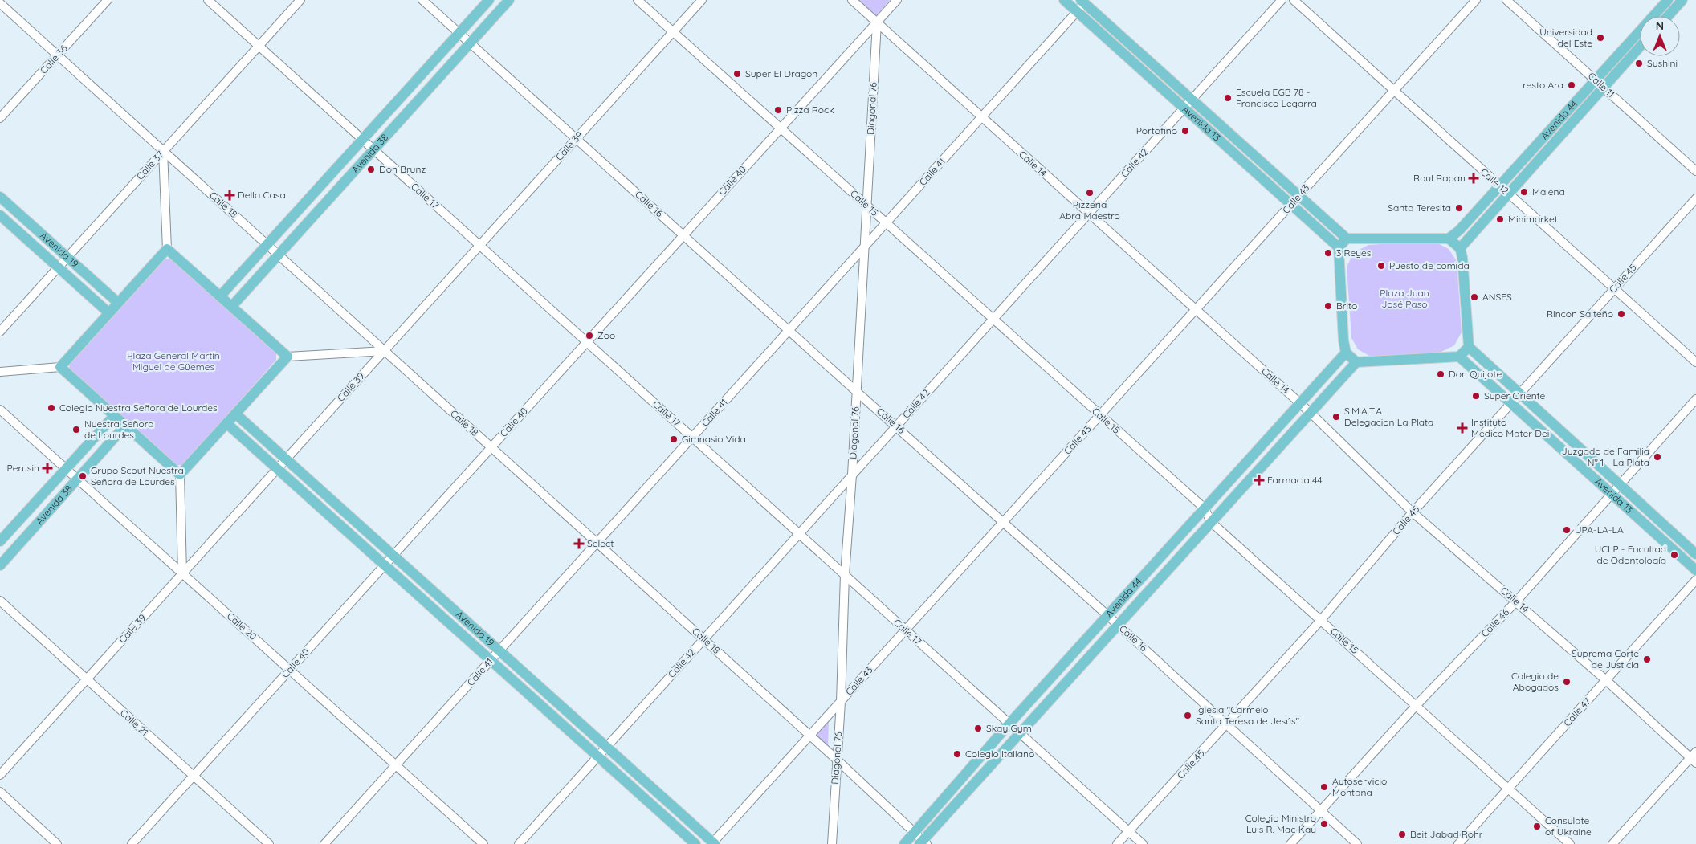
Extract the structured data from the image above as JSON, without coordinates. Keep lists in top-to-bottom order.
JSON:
{
  "streets": {
    "main road": [
      "Avenida 44",
      "Avenida 13",
      "Avenida 38",
      "Avenida 19"
    ],
    "street": [
      "Calle 36",
      "Calle 11",
      "Diagonal 76",
      "Calle 39",
      "Calle 42",
      "Calle 14",
      "Calle 37",
      "Calle 41",
      "Calle 40",
      "Calle 12",
      "Calle 17",
      "Calle 43",
      "Calle 15",
      "Calle 16",
      "Calle 18",
      "Calle 45",
      "Calle 46",
      "Calle 20",
      "Calle 47",
      "Calle 21"
    ]
  },
  "crossings": [
    ["Calle 36", "Calle 18"],
    ["Calle 11", "Avenida 44"],
    ["Diagonal 76", "Calle 42"],
    ["Diagonal 76", "Calle 14"],
    ["Diagonal 76", "Calle 41"],
    ["Diagonal 76", "Calle 40"],
    ["Diagonal 76", "Calle 17"],
    ["Diagonal 76", "Calle 43"],
    ["Diagonal 76", "Calle 15"],
    ["Diagonal 76", "Calle 16"],
    ["Diagonal 76", "Calle 18"],
    ["Avenida 44", "Calle 14"],
    ["Avenida 44", "Calle 12"],
    ["Avenida 44", "Calle 17"],
    ["Avenida 44", "Calle 15"],
    ["Avenida 44", "Calle 16"],
    ["Avenida 44", "Calle 18"],
    ["Avenida 13", "Calle 42"],
    ["Avenida 13", "Calle 41"],
    ["Avenida 13", "Calle 43"],
    ["Avenida 13", "Calle 45"],
    ["Avenida 13", "Calle 46"],
    ["Calle 39", "Calle 17"],
    ["Calle 39", "Calle 15"],
    ["Calle 39", "Calle 16"],
    ["Calle 39", "Calle 18"],
    ["Calle 39", "Avenida 19"],
    ["Calle 39", "Calle 20"],
    ["Calle 39", "Calle 21"],
    ["Avenida 38", "Calle 17"],
    ["Avenida 38", "Calle 16"],
    ["Avenida 38", "Calle 18"],
    ["Avenida 38", "Calle 20"],
    ["Calle 42", "Calle 14"],
    ["Calle 42", "Calle 17"],
    ["Calle 42", "Calle 15"],
    ["Calle 42", "Calle 16"],
    ["Calle 42", "Calle 18"],
    ["Calle 42", "Avenida 19"],
    ["Calle 14", "Calle 41"],
    ["Calle 14", "Calle 40"],
    ["Calle 14", "Calle 43"],
    ["Calle 14", "Calle 45"],
    ["Calle 14", "Calle 46"],
    ["Calle 14", "Calle 47"],
    ["Calle 37", "Calle 17"],
    ["Calle 37", "Calle 18"],
    ["Calle 37", "Avenida 19"],
    ["Calle 41", "Calle 17"],
    ["Calle 41", "Calle 15"],
    ["Calle 41", "Calle 16"],
    ["Calle 41", "Calle 18"],
    ["Calle 41", "Avenida 19"],
    ["Calle 41", "Calle 20"],
    ["Calle 40", "Calle 17"],
    ["Calle 40", "Calle 15"],
    ["Calle 40", "Calle 16"],
    ["Calle 40", "Calle 18"],
    ["Calle 40", "Avenida 19"],
    ["Calle 40", "Calle 20"],
    ["Calle 40", "Calle 21"],
    ["Calle 12", "Calle 43"],
    ["Calle 12", "Calle 45"],
    ["Calle 17", "Calle 43"],
    ["Calle 17", "Calle 45"],
    ["Calle 43", "Calle 15"],
    ["Calle 43", "Calle 16"],
    ["Calle 43", "Calle 18"],
    ["Calle 43", "Avenida 19"],
    ["Calle 15", "Calle 45"],
    ["Calle 15", "Calle 46"],
    ["Calle 15", "Calle 47"],
    ["Calle 16", "Calle 45"],
    ["Calle 16", "Calle 46"]
  ],
  "parks": ["Plaza Juan José Paso", "Plaza General Martín Miguel de Güemes"],
  "places": {
    "other": [
      "Universidad del Este",
      "Sushini",
      "Super El Dragon",
      "resto Ara",
      "Escuela EGB 78 - Francisco Legarra",
      "Pizza Rock",
      "Portofino",
      "Don Brunz",
      "Malena",
      "Pizzeria Abra Maestro",
      "Santa Teresita",
      "Minimarket",
      "3 Reyes",
      "Puesto de comida",
      "ANSES",
      "Brito",
      "Rincon Salteño",
      "Zoo",
      "Don Quijote",
      "Super Oriente",
      "Colegio Nuestra Señora de Lourdes",
      "S.M.A.T.A Delegacion La Plata",
      "Nuestra Señora de Lourdes",
      "Gimnasio Vida",
      "Juzgado de Familia Nº 1 - La Plata",
      "Grupo Scout Nuestra Señora de Lourdes",
      "UPA-LA-LA",
      "UCLP - Facultad de Odontología",
      "Suprema Corte de Justicia",
      "Colegio de Abogados",
      "Iglesia \"Carmelo Santa Teresa de Jesús\"",
      "Skay Gym",
      "Colegio Italiano",
      "Autoservicio Montana",
      "Colegio Ministro Luis R. Mac Kay",
      "Consulate of Ukraine",
      "Beit Jabad Rohr"
    ],
    "health": [
      "Raul Rapan",
      "Della Casa",
      "Instituto Medico Mater Dei",
      "Perusin",
      "Farmacia 44",
      "Select"
    ]
  },
  "north": "top"
}
